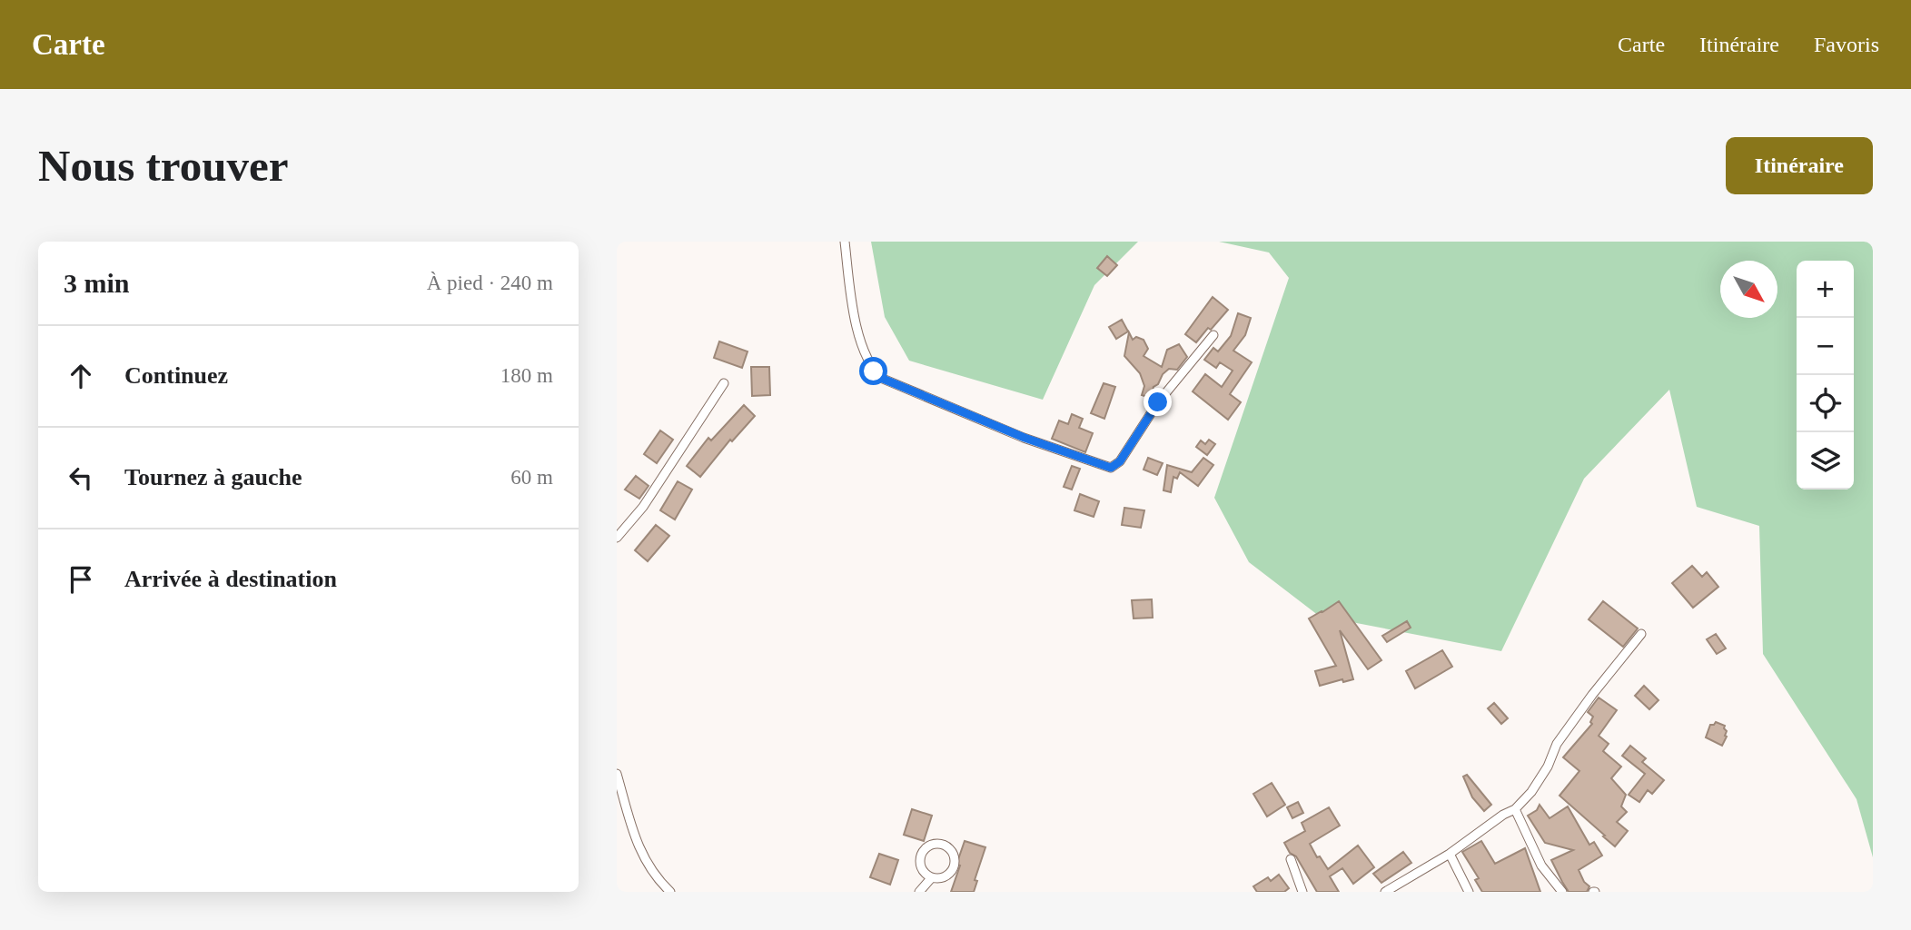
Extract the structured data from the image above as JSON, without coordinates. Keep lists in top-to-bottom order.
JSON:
{
  "north": "bottom right",
  "page": {
    "header": "Carte",
    "nav": ["Carte", "Itinéraire", "Favoris"],
    "buttons": "Itinéraire",
    "title": "Nous trouver",
    "heading": ["3 min", "À pied · 240 m"],
    "map_buttons": ["+", "−"],
    "list": [
      ["Continuez", "180 m"],
      ["Tournez à gauche", "60 m"],
      "Arrivée à destination"
    ]
  }
}
